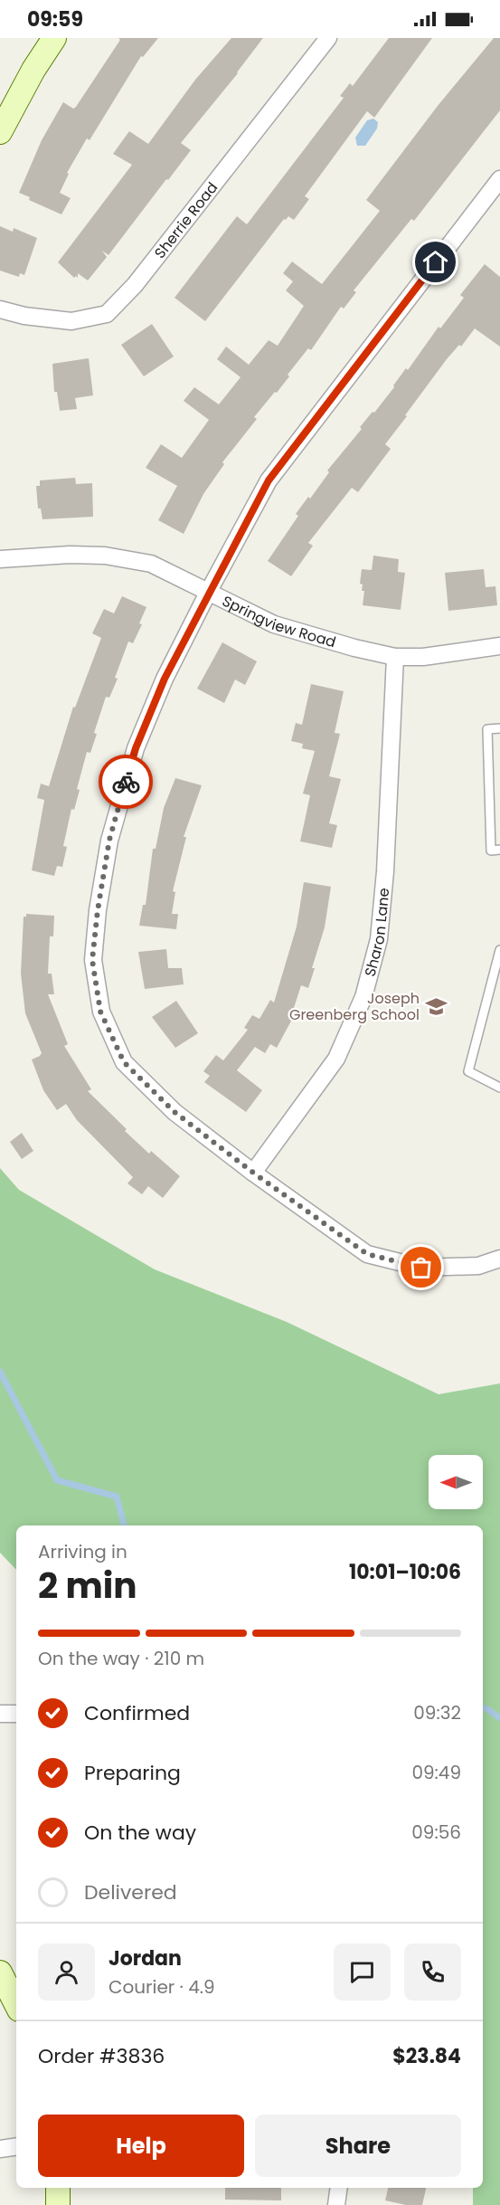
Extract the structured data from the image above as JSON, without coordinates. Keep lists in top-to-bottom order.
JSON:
{
  "streets": {
    "street": ["Sherrie Road", "Springview Road", "Sharon Lane"]
  },
  "crossings": [
    ["Springview Road", "Sharon Lane"]
  ],
  "places": {
    "school or university": ["Joseph Greenberg School"]
  },
  "north": "left",
  "page": {
    "status": "09:59",
    "heading": ["2 min", "Arriving in", "10:01–10:06"],
    "panel": [
      "Jordan",
      "Courier · 4.9",
      "Order #3836",
      "$23.84"
    ],
    "bar": "On the way · 210 m",
    "list": [
      ["Confirmed", "09:32"],
      ["Preparing", "09:49"],
      ["On the way", "09:56"],
      "Delivered"
    ],
    "buttons": ["Help", "Share"]
  }
}
